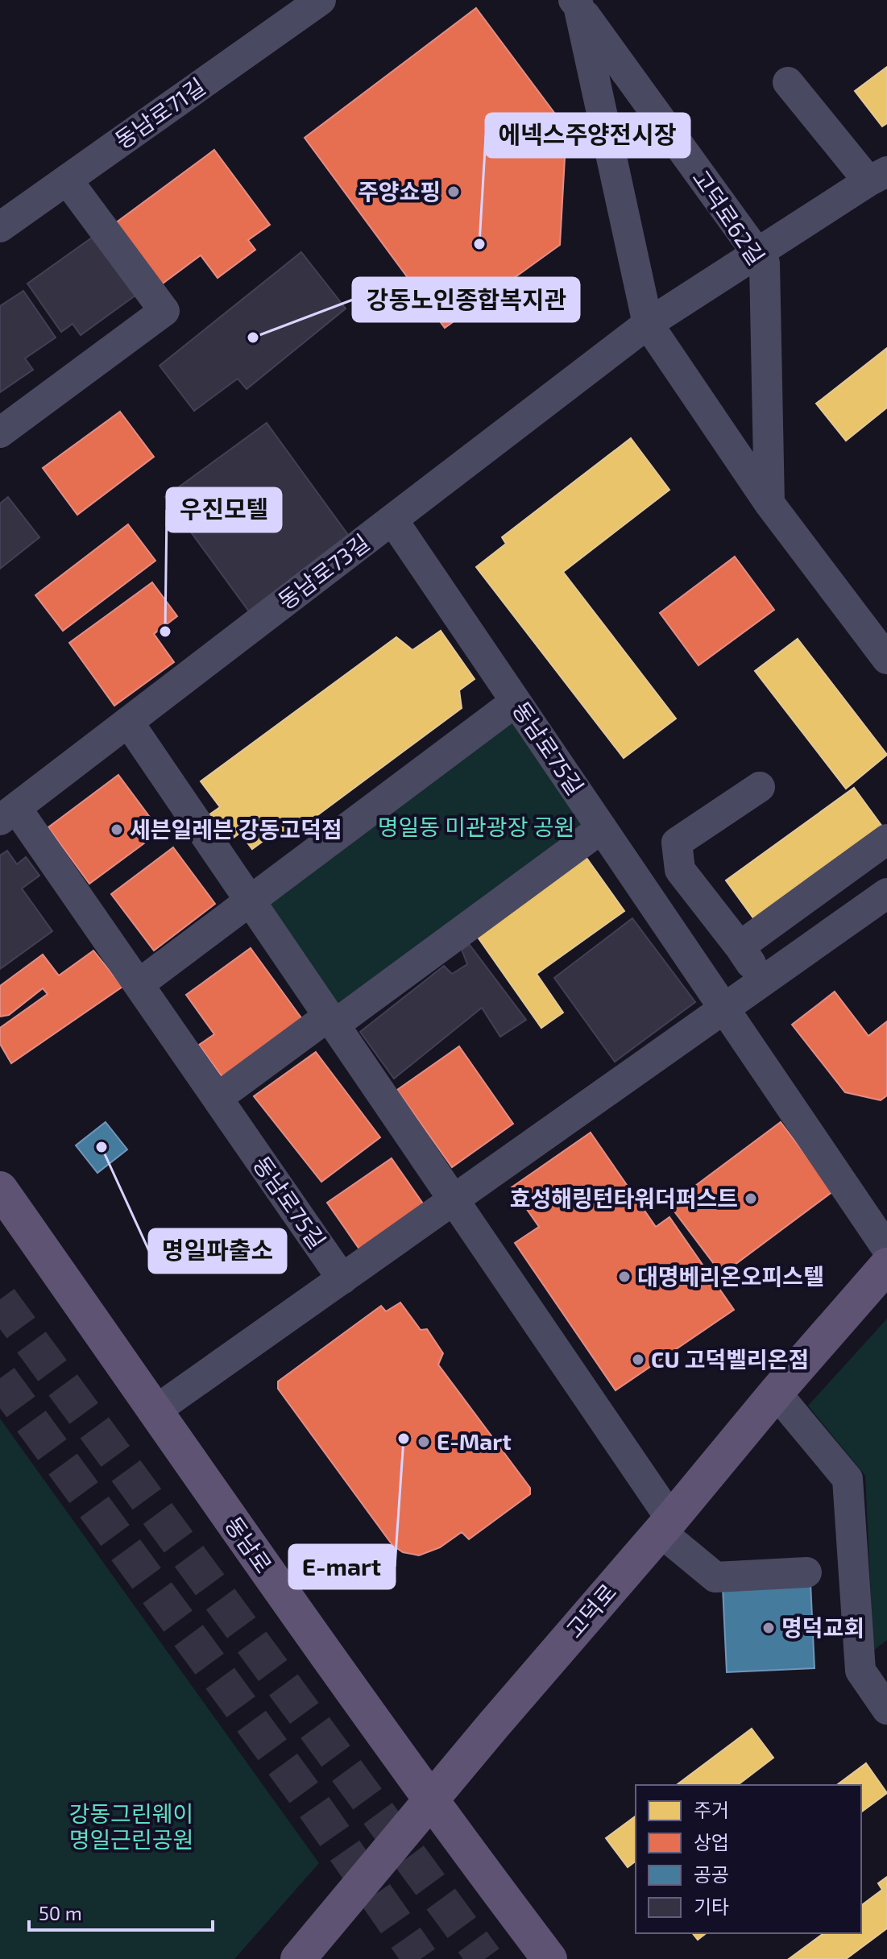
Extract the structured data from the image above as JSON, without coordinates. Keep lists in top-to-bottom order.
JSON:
{
  "streets": {
    "main road": ["동남로", "고덕로"],
    "street": [
      "동남로71길",
      "고덕로62길",
      "동남로73길",
      "동남로75길"
    ]
  },
  "crossings": [
    ["고덕로62길", "동남로73길"],
    ["동남로73길", "동남로75길"],
    ["동남로", "고덕로"]
  ],
  "parks": ["명일동 미관광장 공원", "강동그린웨이 명일근린공원"],
  "places": [
    "주양쇼핑",
    "에넥스주양전시장",
    "강동노인종합복지관",
    "우진모텔",
    "세븐일레븐 강동고덕점",
    "명일파출소",
    "효성해링턴타워더퍼스트",
    "대명베리온오피스텔",
    "CU 고덕벨리온점",
    "E-mart",
    "E-Mart",
    "명덕교회"
  ],
  "legend": [
    "주거",
    "상업",
    "공공",
    "기타"
  ],
  "scale_bar": "50 m"
}
